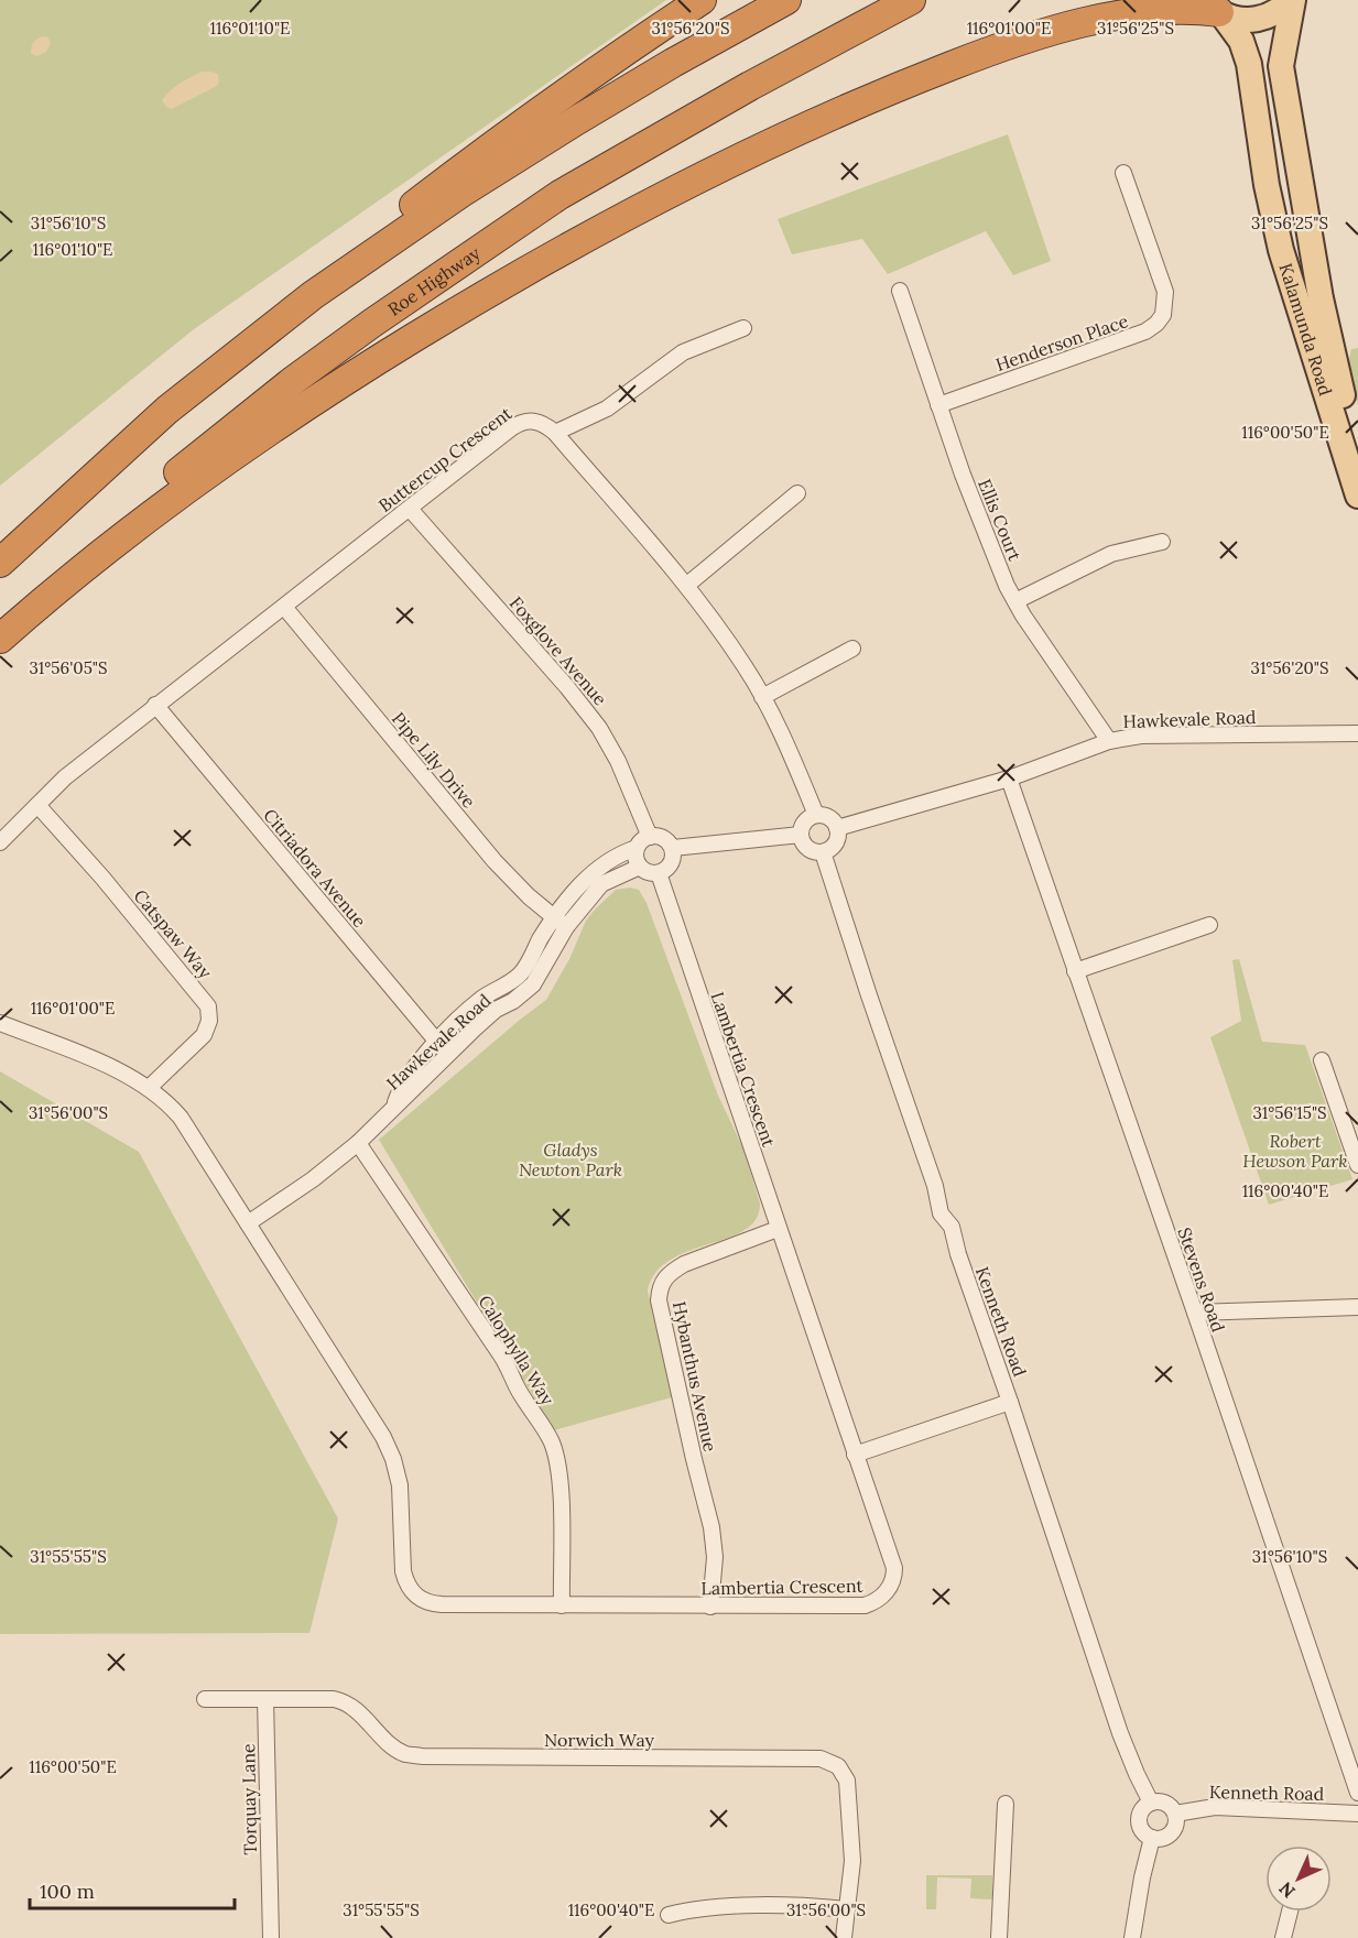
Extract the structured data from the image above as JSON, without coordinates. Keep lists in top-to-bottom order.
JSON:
{
  "streets": {
    "highway": ["Roe Highway"],
    "main road": ["Kalamunda Road"],
    "street": [
      "Henderson Place",
      "Buttercup Crescent",
      "Ellis Court",
      "Foxglove Avenue",
      "Hawkevale Road",
      "Pipe Lily Drive",
      "Citriadora Avenue",
      "Catspaw Way",
      "Lambertia Crescent",
      "Stevens Road",
      "Kenneth Road",
      "Calophylla Way",
      "Hybanthus Avenue",
      "Norwich Way",
      "Torquay Lane"
    ]
  },
  "crossings": [
    ["Henderson Place", "Ellis Court"],
    ["Buttercup Crescent", "Foxglove Avenue"],
    ["Buttercup Crescent", "Hawkevale Road"],
    ["Buttercup Crescent", "Pipe Lily Drive"],
    ["Buttercup Crescent", "Citriadora Avenue"],
    ["Buttercup Crescent", "Catspaw Way"],
    ["Buttercup Crescent", "Kenneth Road"],
    ["Ellis Court", "Hawkevale Road"],
    ["Foxglove Avenue", "Hawkevale Road"],
    ["Foxglove Avenue", "Lambertia Crescent"],
    ["Hawkevale Road", "Pipe Lily Drive"],
    ["Hawkevale Road", "Citriadora Avenue"],
    ["Hawkevale Road", "Lambertia Crescent"],
    ["Hawkevale Road", "Stevens Road"],
    ["Hawkevale Road", "Kenneth Road"],
    ["Hawkevale Road", "Calophylla Way"],
    ["Lambertia Crescent", "Calophylla Way"],
    ["Lambertia Crescent", "Hybanthus Avenue"],
    ["Norwich Way", "Torquay Lane"]
  ],
  "parks": ["Robert Hewson Park", "Gladys Newton Park"],
  "scale_bar": "100 m",
  "north": "bottom left",
  "coordinates": [
    "31°56'25\"S",
    "116°01'10\"E",
    "31°56'20\"S",
    "116°01'00\"E",
    "31°56'10\"S",
    "116°00'50\"E",
    "31°56'05\"S",
    "31°56'15\"S",
    "31°56'00\"S",
    "116°00'40\"E",
    "31°55'55\"S"
  ]
}
